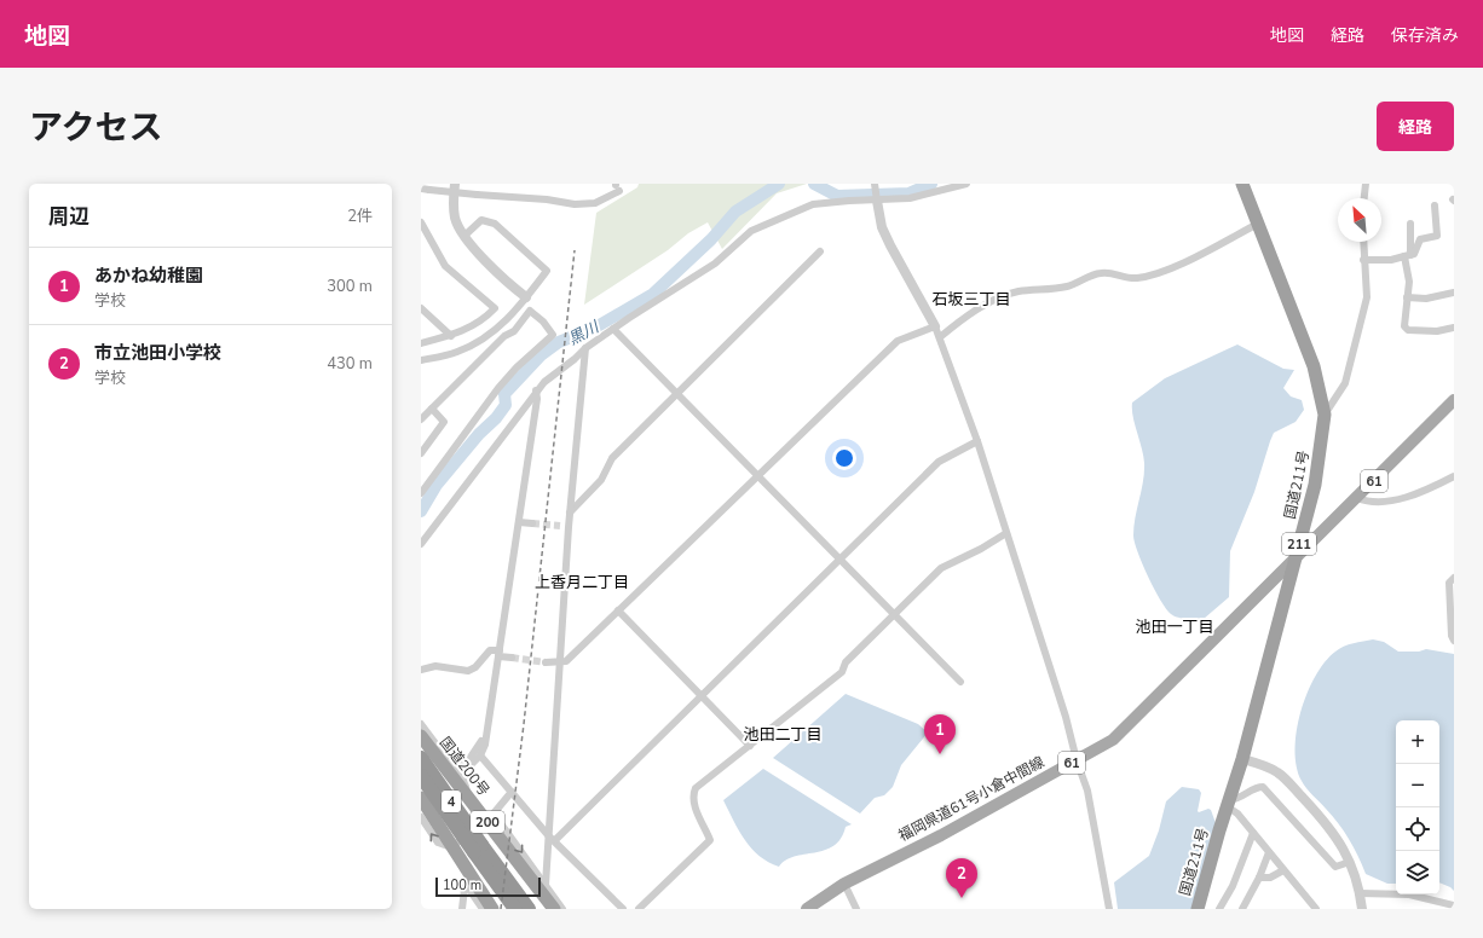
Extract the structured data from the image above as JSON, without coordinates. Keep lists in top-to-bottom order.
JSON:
{
  "streets": {
    "highway": [
      "国道211号",
      "211",
      "国道200号",
      "4",
      "200"
    ],
    "main road": ["61", "福岡県道61号小倉中間線"]
  },
  "crossings": [
    ["国道211号", "福岡県道61号小倉中間線"]
  ],
  "districts": [
    "石坂三丁目",
    "上香月二丁目",
    "池田一丁目",
    "池田二丁目"
  ],
  "water": ["黒川"],
  "scale_bar": "100 m",
  "north": "top left",
  "page": {
    "header": "地図",
    "nav": ["地図", "経路", "保存済み"],
    "title": "アクセス",
    "buttons": "経路",
    "heading": ["周辺", "2件"],
    "list": [
      {
        "mark": "1",
        "name": "あかね幼稚園",
        "note": "学校",
        "value": "300 m"
      },
      {
        "mark": "2",
        "name": "市立池田小学校",
        "note": "学校",
        "value": "430 m"
      }
    ],
    "pins": ["1", "2"],
    "map_buttons": ["+", "−"],
    "scale": "100 m"
  }
}
